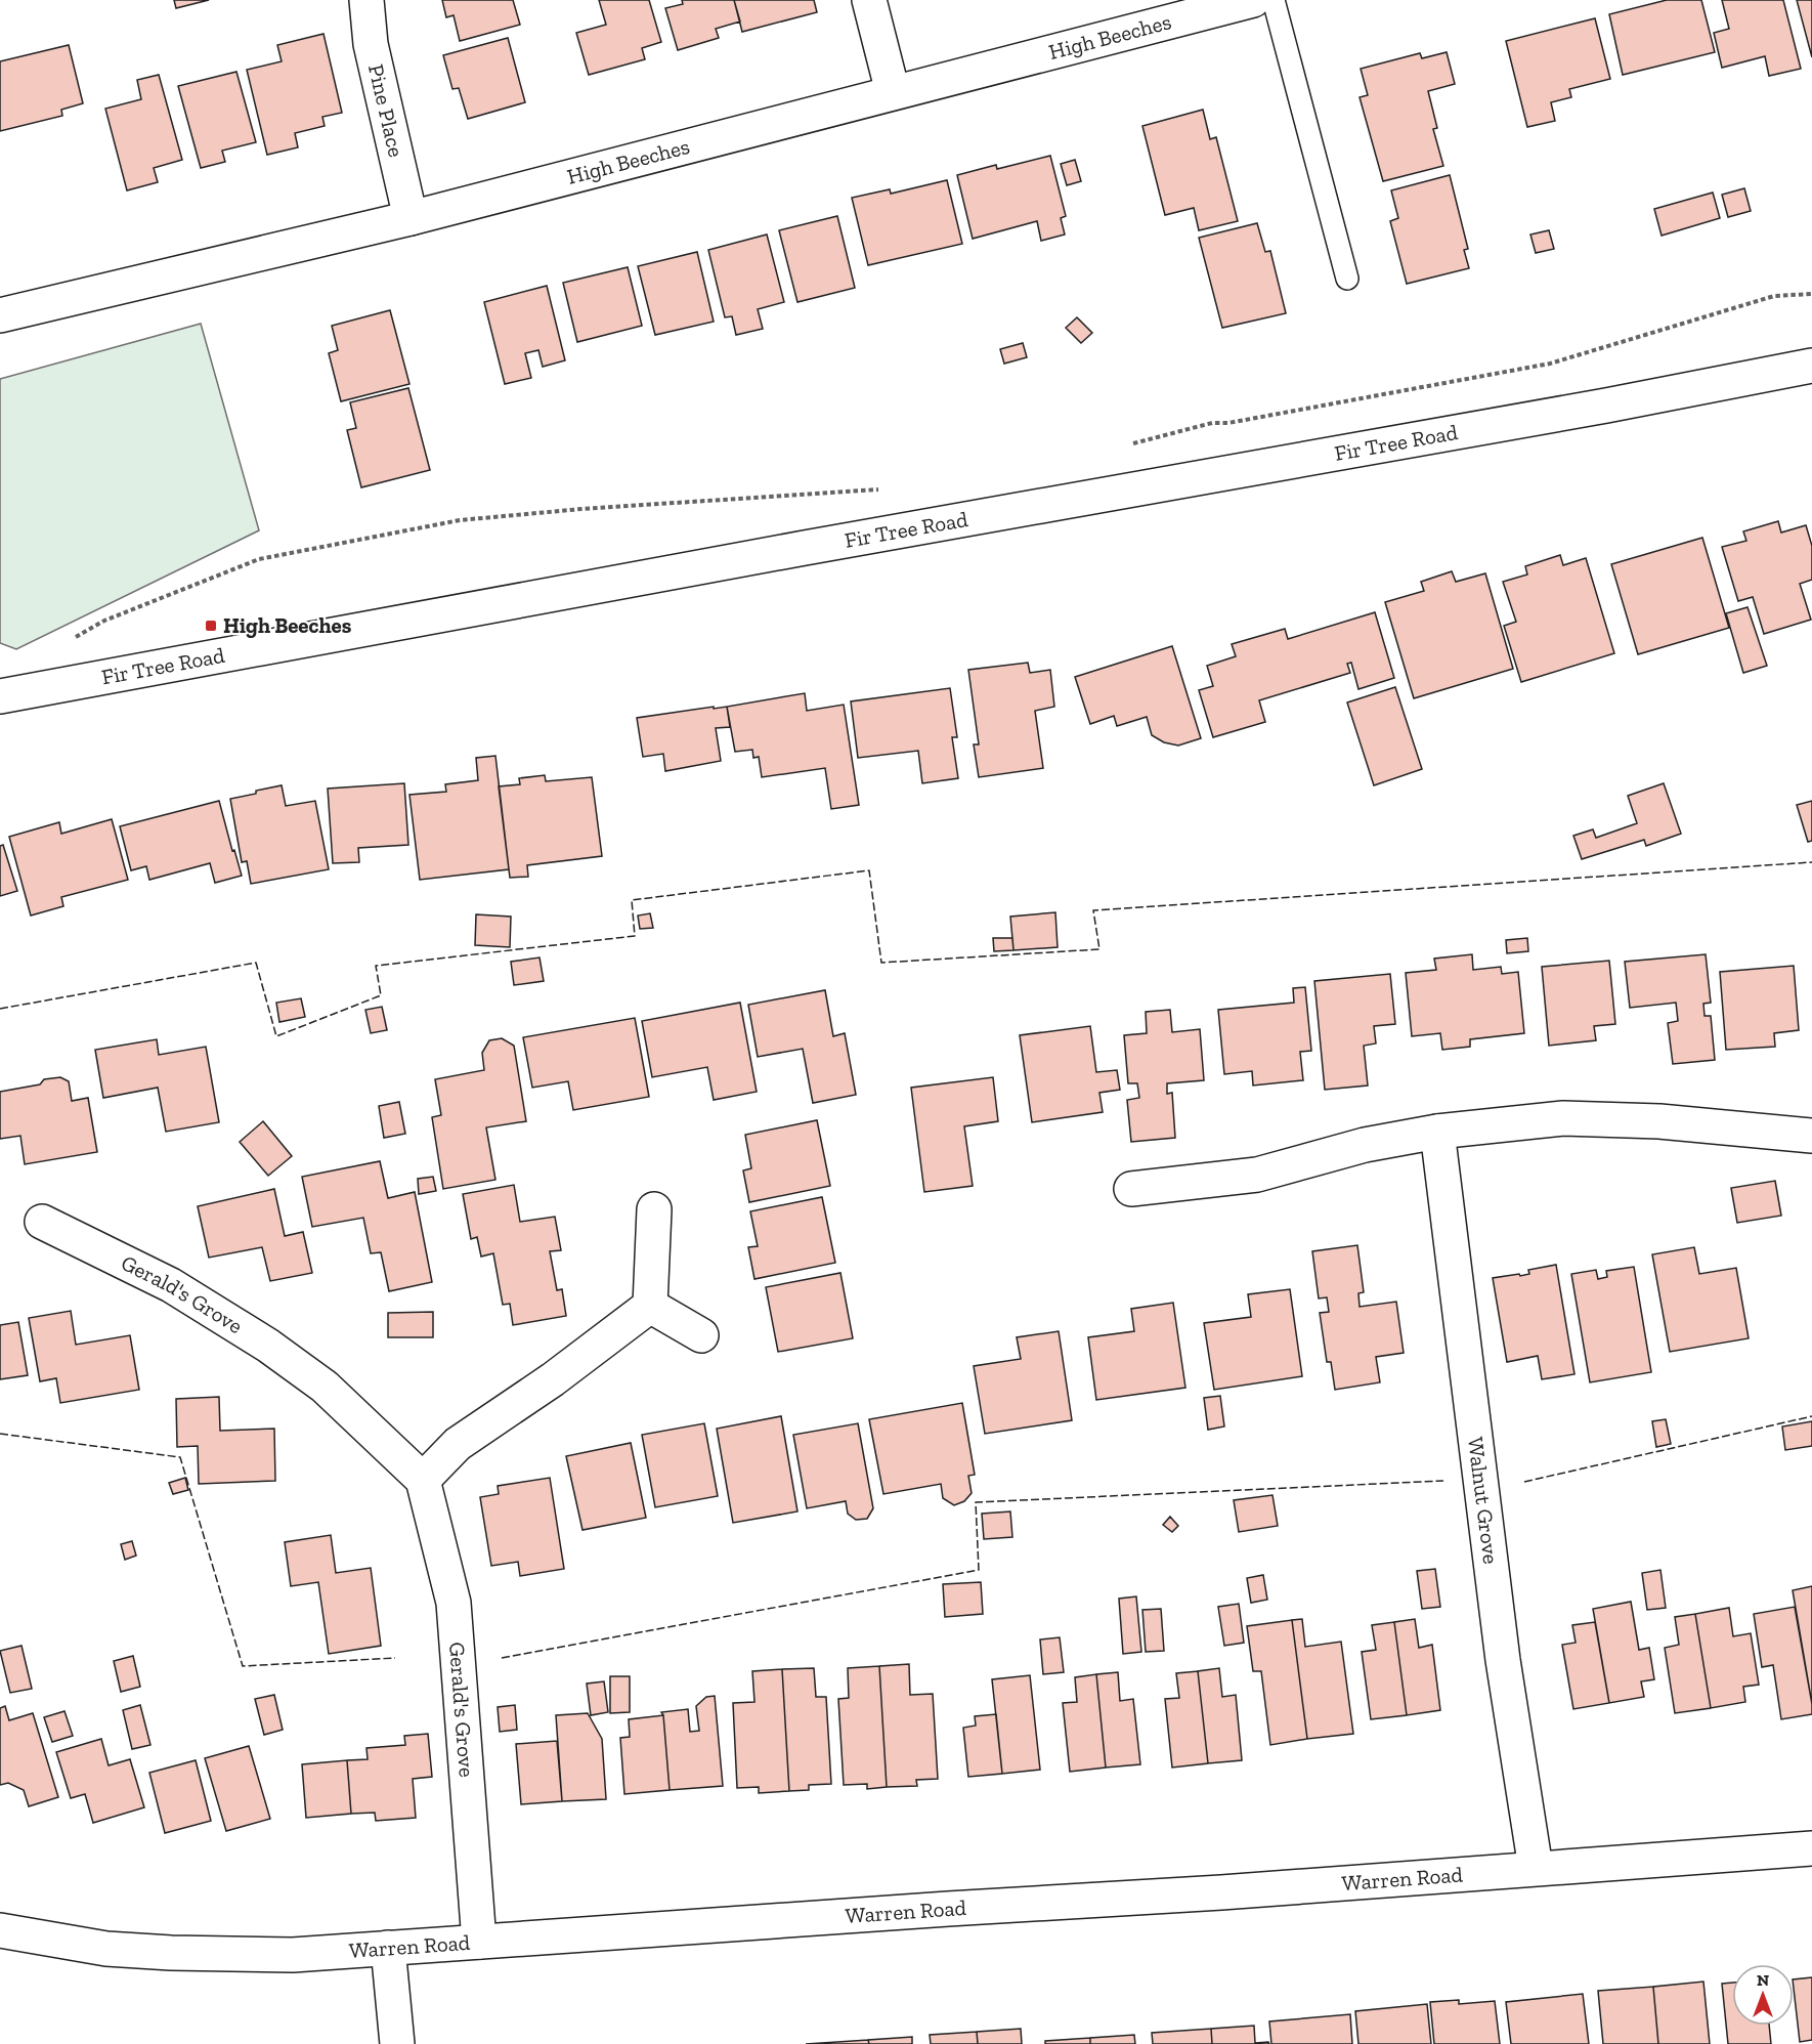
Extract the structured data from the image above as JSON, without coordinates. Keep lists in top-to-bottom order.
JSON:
{
  "streets": {
    "street": [
      "High Beeches",
      "Pine Place",
      "Fir Tree Road",
      "Gerald's Grove",
      "Walnut Grove",
      "Warren Road"
    ]
  },
  "crossings": [
    ["High Beeches", "Pine Place"],
    ["Gerald's Grove", "Warren Road"],
    ["Walnut Grove", "Warren Road"]
  ],
  "places": {
    "transit": ["High Beeches"]
  },
  "north": "top"
}
